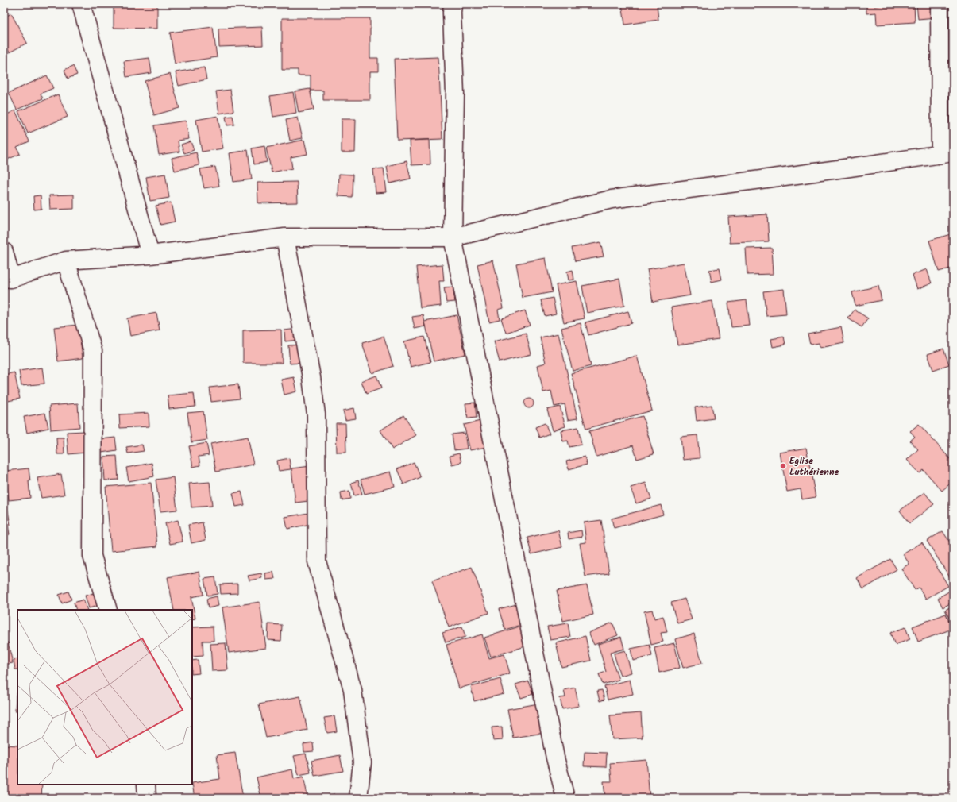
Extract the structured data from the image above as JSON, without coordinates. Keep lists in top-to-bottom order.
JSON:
{
  "places": ["Eglise Luthérienne"]
}
